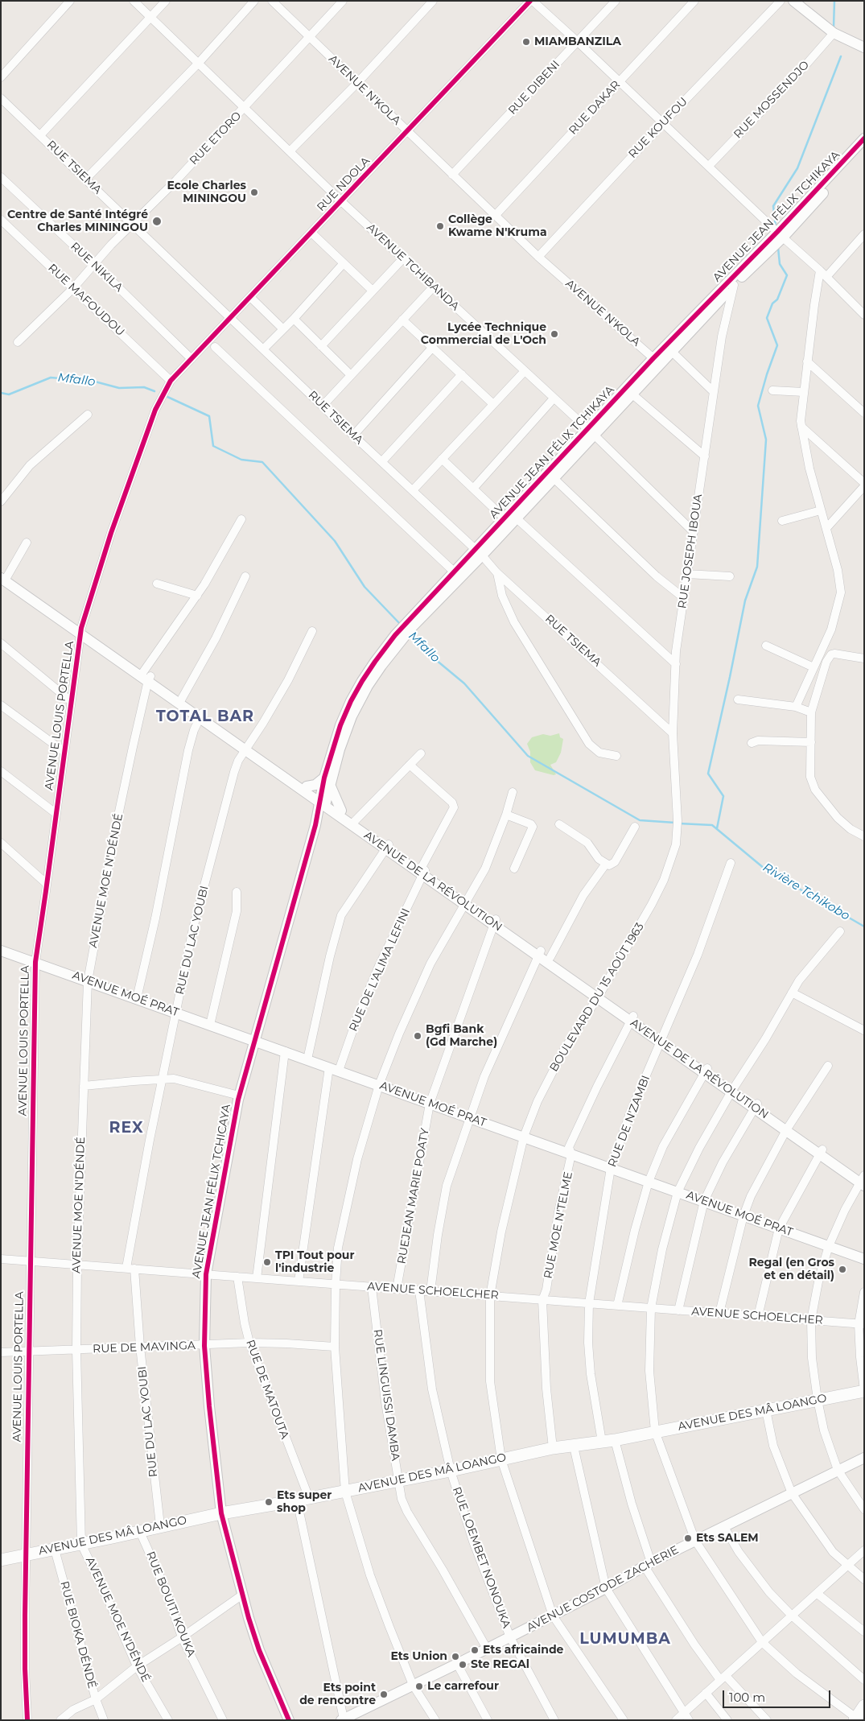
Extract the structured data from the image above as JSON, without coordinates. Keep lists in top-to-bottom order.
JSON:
{
  "streets": {
    "main road": ["AVENUE DES MÂ LOANGO"],
    "street": [
      "RUE DIBENI",
      "AVENUE N'KOLA",
      "RUE MOSSENDJO",
      "RUE DAKAR",
      "RUE KOUFOU",
      "RUE ETORO",
      "RUE TSIEMA",
      "RUE NDOLA",
      "AVENUE JEAN FÉLIX TCHIKAYA",
      "RUE NIKILA",
      "AVENUE TCHIBANDA",
      "RUE MAFOUDOU",
      "RUE JOSEPH IBOUA",
      "AVENUE LOUIS PORTELLA",
      "AVENUE MOE N'DÉNDÉ",
      "AVENUE DE LA RÉVOLUTION",
      "RUE DU LAC YOUBI",
      "RUE DE L'ALIMA LEFINI",
      "AVENUE MOÉ PRAT",
      "BOULEVARD DU 15 AOÛT 1963",
      "RUE DE N'ZAMBI",
      "AVENUE JEAN FÉLIX TCHICAYA",
      "RUEJEAN MARIE POATY",
      "RUE MOE N'TELME",
      "AVENUE SCHOELCHER",
      "RUE DE MAVINGA",
      "RUE DE MATOUTA",
      "RUE LINGUISSI DAMBA",
      "RUE LOEMBET NONOUKA",
      "AVENUE COSTODE ZACHERIE",
      "RUE BOUITI KOUKA",
      "RUE BIOKA DÉNDÉ"
    ]
  },
  "crossings": [
    ["RUE DIBENI", "AVENUE N'KOLA"],
    ["AVENUE N'KOLA", "RUE DAKAR"],
    ["AVENUE N'KOLA", "RUE KOUFOU"],
    ["AVENUE N'KOLA", "RUE ETORO"],
    ["AVENUE N'KOLA", "RUE NDOLA"],
    ["AVENUE N'KOLA", "AVENUE JEAN FÉLIX TCHIKAYA"],
    ["RUE ETORO", "RUE TSIEMA"],
    ["RUE ETORO", "RUE NIKILA"],
    ["RUE ETORO", "AVENUE TCHIBANDA"],
    ["RUE ETORO", "RUE MAFOUDOU"],
    ["RUE TSIEMA", "RUE NDOLA"],
    ["RUE TSIEMA", "AVENUE JEAN FÉLIX TCHIKAYA"],
    ["RUE TSIEMA", "RUE JOSEPH IBOUA"],
    ["RUE NDOLA", "RUE NIKILA"],
    ["RUE NDOLA", "AVENUE TCHIBANDA"],
    ["RUE NDOLA", "RUE MAFOUDOU"],
    ["RUE NDOLA", "AVENUE LOUIS PORTELLA"],
    ["AVENUE JEAN FÉLIX TCHIKAYA", "AVENUE TCHIBANDA"],
    ["AVENUE JEAN FÉLIX TCHIKAYA", "RUE JOSEPH IBOUA"],
    ["AVENUE JEAN FÉLIX TCHIKAYA", "AVENUE DE LA RÉVOLUTION"],
    ["AVENUE JEAN FÉLIX TCHIKAYA", "AVENUE JEAN FÉLIX TCHICAYA"],
    ["AVENUE TCHIBANDA", "RUE JOSEPH IBOUA"],
    ["RUE MAFOUDOU", "AVENUE LOUIS PORTELLA"],
    ["RUE JOSEPH IBOUA", "BOULEVARD DU 15 AOÛT 1963"],
    ["AVENUE LOUIS PORTELLA", "AVENUE DE LA RÉVOLUTION"],
    ["AVENUE LOUIS PORTELLA", "AVENUE MOÉ PRAT"],
    ["AVENUE LOUIS PORTELLA", "AVENUE SCHOELCHER"],
    ["AVENUE LOUIS PORTELLA", "RUE DE MAVINGA"],
    ["AVENUE LOUIS PORTELLA", "AVENUE DES MÂ LOANGO"],
    ["AVENUE MOE N'DÉNDÉ", "AVENUE DE LA RÉVOLUTION"],
    ["AVENUE MOE N'DÉNDÉ", "AVENUE MOÉ PRAT"],
    ["AVENUE MOE N'DÉNDÉ", "AVENUE SCHOELCHER"],
    ["AVENUE MOE N'DÉNDÉ", "RUE DE MAVINGA"],
    ["AVENUE MOE N'DÉNDÉ", "AVENUE DES MÂ LOANGO"],
    ["AVENUE DE LA RÉVOLUTION", "RUE DU LAC YOUBI"],
    ["AVENUE DE LA RÉVOLUTION", "RUE DE L'ALIMA LEFINI"],
    ["AVENUE DE LA RÉVOLUTION", "BOULEVARD DU 15 AOÛT 1963"],
    ["AVENUE DE LA RÉVOLUTION", "RUE DE N'ZAMBI"],
    ["AVENUE DE LA RÉVOLUTION", "AVENUE JEAN FÉLIX TCHICAYA"],
    ["AVENUE DE LA RÉVOLUTION", "RUEJEAN MARIE POATY"],
    ["AVENUE DE LA RÉVOLUTION", "RUE MOE N'TELME"],
    ["RUE DU LAC YOUBI", "AVENUE MOÉ PRAT"],
    ["RUE DU LAC YOUBI", "AVENUE SCHOELCHER"],
    ["RUE DU LAC YOUBI", "RUE DE MAVINGA"],
    ["RUE DU LAC YOUBI", "AVENUE DES MÂ LOANGO"],
    ["RUE DE L'ALIMA LEFINI", "AVENUE MOÉ PRAT"],
    ["RUE DE L'ALIMA LEFINI", "AVENUE SCHOELCHER"],
    ["AVENUE MOÉ PRAT", "BOULEVARD DU 15 AOÛT 1963"],
    ["AVENUE MOÉ PRAT", "RUE DE N'ZAMBI"],
    ["AVENUE MOÉ PRAT", "AVENUE JEAN FÉLIX TCHICAYA"],
    ["AVENUE MOÉ PRAT", "RUEJEAN MARIE POATY"],
    ["AVENUE MOÉ PRAT", "RUE MOE N'TELME"],
    ["BOULEVARD DU 15 AOÛT 1963", "AVENUE SCHOELCHER"],
    ["BOULEVARD DU 15 AOÛT 1963", "AVENUE DES MÂ LOANGO"],
    ["BOULEVARD DU 15 AOÛT 1963", "AVENUE COSTODE ZACHERIE"],
    ["RUE DE N'ZAMBI", "AVENUE SCHOELCHER"],
    ["RUE DE N'ZAMBI", "AVENUE DES MÂ LOANGO"],
    ["AVENUE JEAN FÉLIX TCHICAYA", "AVENUE SCHOELCHER"],
    ["AVENUE JEAN FÉLIX TCHICAYA", "RUE DE MAVINGA"],
    ["AVENUE JEAN FÉLIX TCHICAYA", "AVENUE DES MÂ LOANGO"],
    ["RUEJEAN MARIE POATY", "AVENUE SCHOELCHER"],
    ["RUE MOE N'TELME", "AVENUE SCHOELCHER"],
    ["RUE MOE N'TELME", "AVENUE DES MÂ LOANGO"],
    ["AVENUE SCHOELCHER", "RUE DE MATOUTA"],
    ["AVENUE SCHOELCHER", "RUE LINGUISSI DAMBA"],
    ["AVENUE SCHOELCHER", "RUE LOEMBET NONOUKA"],
    ["RUE DE MAVINGA", "RUE DE MATOUTA"],
    ["RUE DE MATOUTA", "AVENUE DES MÂ LOANGO"],
    ["RUE LINGUISSI DAMBA", "AVENUE DES MÂ LOANGO"],
    ["RUE LINGUISSI DAMBA", "AVENUE COSTODE ZACHERIE"],
    ["AVENUE DES MÂ LOANGO", "RUE LOEMBET NONOUKA"],
    ["AVENUE DES MÂ LOANGO", "RUE BOUITI KOUKA"],
    ["AVENUE DES MÂ LOANGO", "RUE BIOKA DÉNDÉ"],
    ["RUE LOEMBET NONOUKA", "AVENUE COSTODE ZACHERIE"]
  ],
  "districts": ["TOTAL BAR", "REX", "LUMUMBA"],
  "water": ["Mfallo", "Rivière Tchikobo"],
  "places": [
    "MIAMBANZILA",
    "Ecole Charles MININGOU",
    "Centre de Santé Intégré Charles MININGOU",
    "Collège Kwame N'Kruma",
    "Lycée Technique Commercial de L'Och",
    "Bgfi Bank (Gd Marche)",
    "TPI Tout pour l'industrie",
    "Regal (en Gros et en détail)",
    "Ets super shop",
    "Ets SALEM",
    "Ets africainde",
    "Ets Union",
    "Ste REGAl",
    "Le carrefour",
    "Ets point de rencontre"
  ],
  "scale_bar": "100 m"
}
